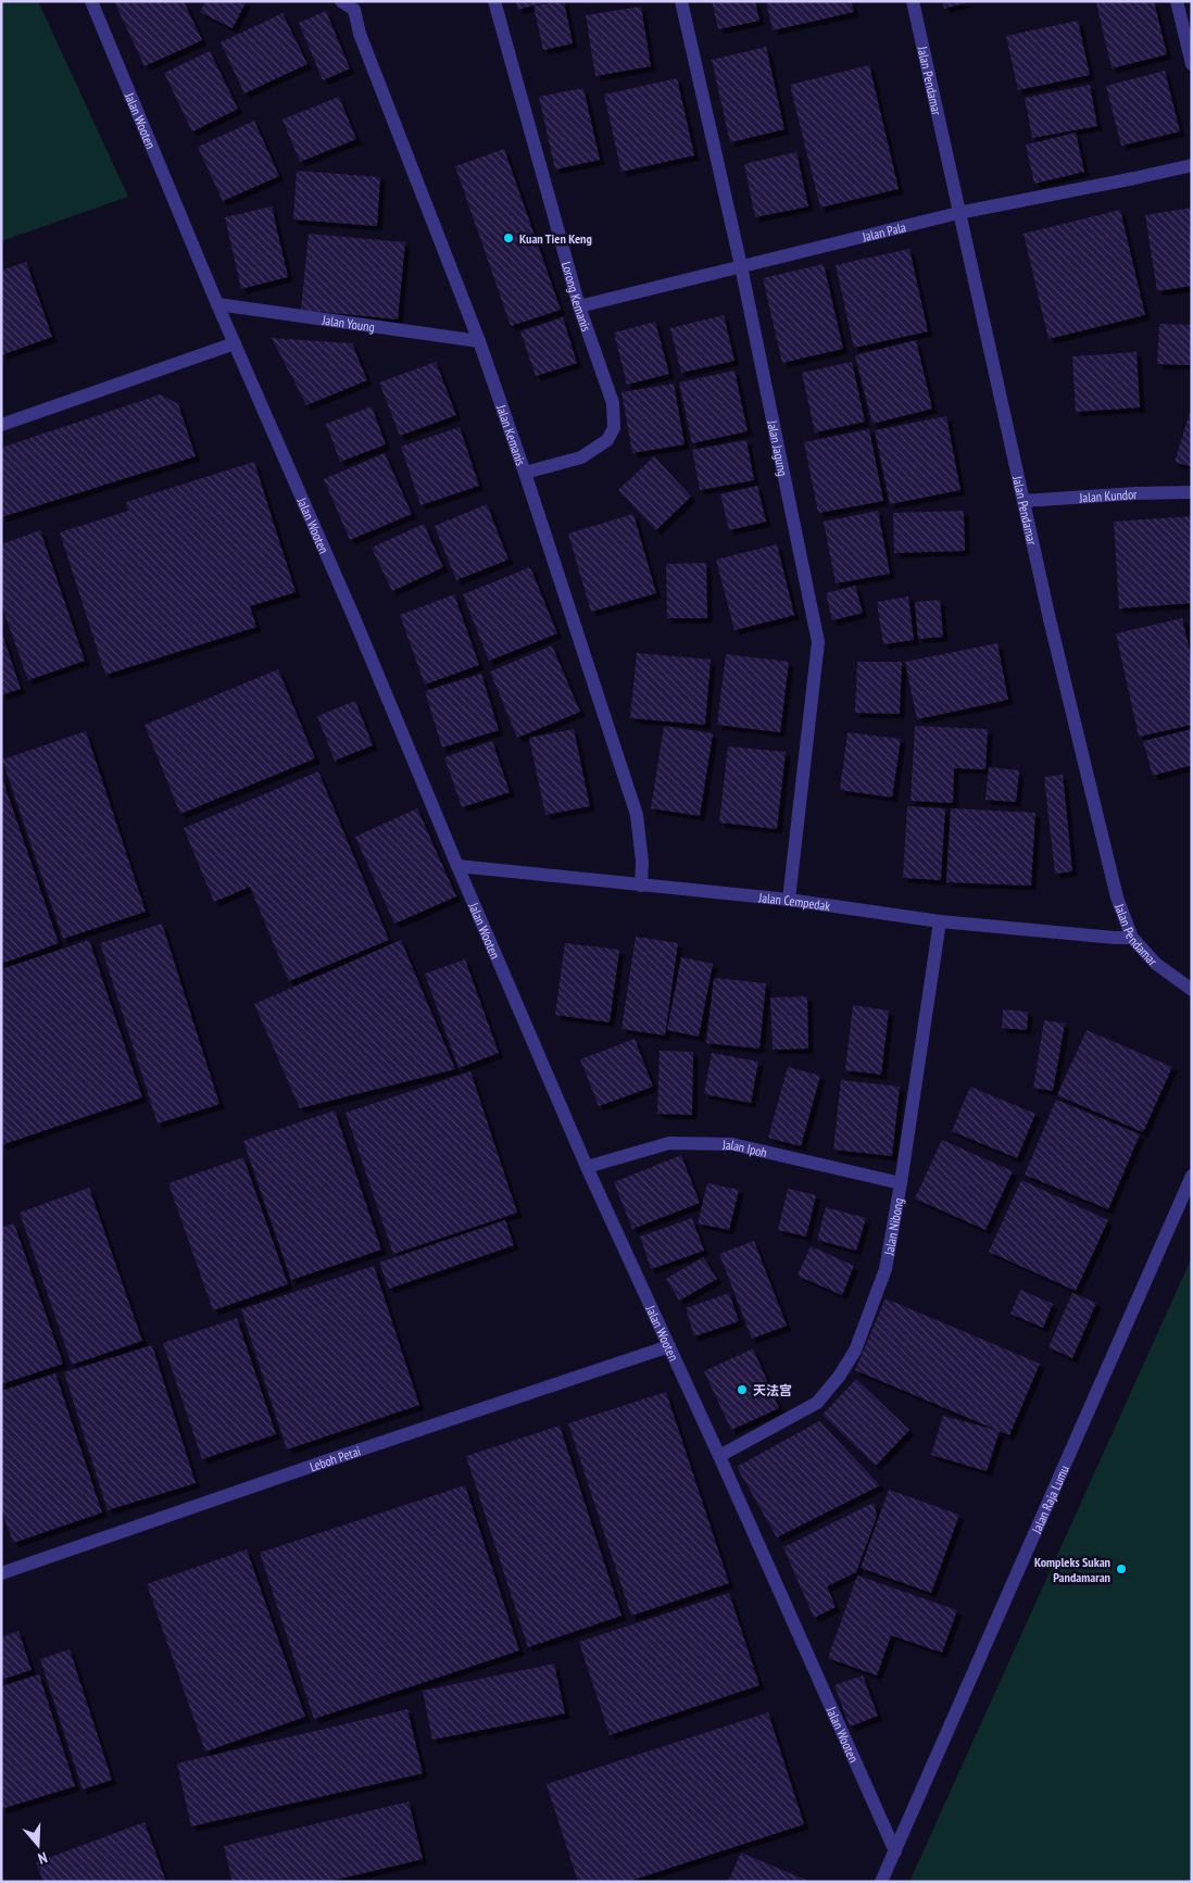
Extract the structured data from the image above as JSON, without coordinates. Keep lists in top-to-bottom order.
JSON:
{
  "streets": {
    "street": [
      "Jalan Pendamar",
      "Jalan Wooten",
      "Jalan Pala",
      "Lorong Kemanis",
      "Jalan Young",
      "Jalan Kemanis",
      "Jalan Jagung",
      "Jalan Kundor",
      "Jalan Cempedak",
      "Jalan Ipoh",
      "Jalan Nibong",
      "Leboh Petai",
      "Jalan Raja Lumu"
    ]
  },
  "crossings": [
    ["Jalan Pendamar", "Jalan Pala"],
    ["Jalan Pendamar", "Jalan Kundor"],
    ["Jalan Pendamar", "Jalan Cempedak"],
    ["Jalan Wooten", "Jalan Young"],
    ["Jalan Wooten", "Jalan Cempedak"],
    ["Jalan Wooten", "Jalan Ipoh"],
    ["Jalan Wooten", "Jalan Nibong"],
    ["Jalan Wooten", "Leboh Petai"],
    ["Jalan Wooten", "Jalan Raja Lumu"],
    ["Jalan Pala", "Lorong Kemanis"],
    ["Jalan Pala", "Jalan Jagung"],
    ["Lorong Kemanis", "Jalan Kemanis"],
    ["Jalan Young", "Jalan Kemanis"],
    ["Jalan Kemanis", "Jalan Cempedak"],
    ["Jalan Jagung", "Jalan Cempedak"],
    ["Jalan Cempedak", "Jalan Nibong"],
    ["Jalan Ipoh", "Jalan Nibong"]
  ],
  "places": ["Kuan Tien Keng", "天法宫", "Kompleks Sukan Pandamaran"],
  "north": "bottom"
}
